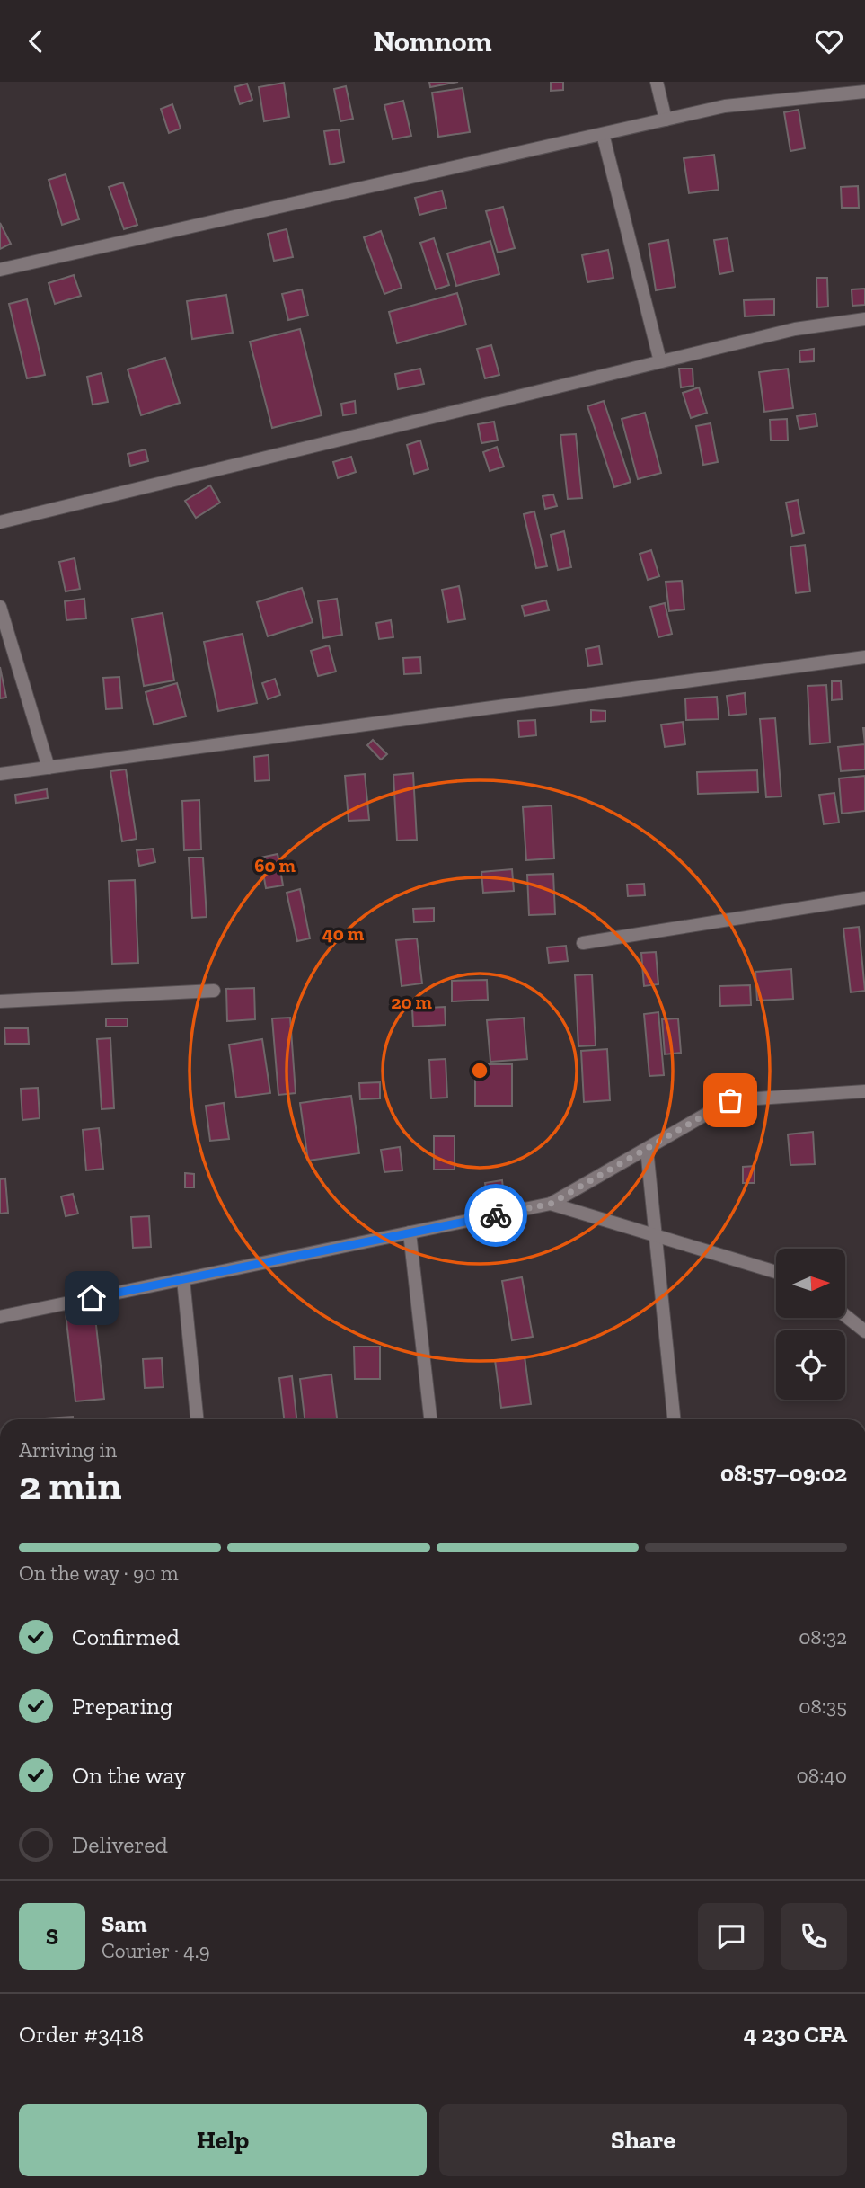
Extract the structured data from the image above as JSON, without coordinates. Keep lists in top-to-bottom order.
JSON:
{
  "north": "right",
  "page": {
    "header": "Nomnom",
    "heading": ["2 min", "Arriving in", "08:57–09:02"],
    "panel": [
      "Sam",
      "Courier · 4.9",
      "Order #3418",
      "4 230 CFA"
    ],
    "bar": "On the way · 90 m",
    "list": [
      ["Confirmed", "08:32"],
      ["Preparing", "08:35"],
      ["On the way", "08:40"],
      "Delivered"
    ],
    "round": "S",
    "buttons": ["Help", "Share"]
  },
  "rings": ["60 m", "40 m", "20 m"]
}
